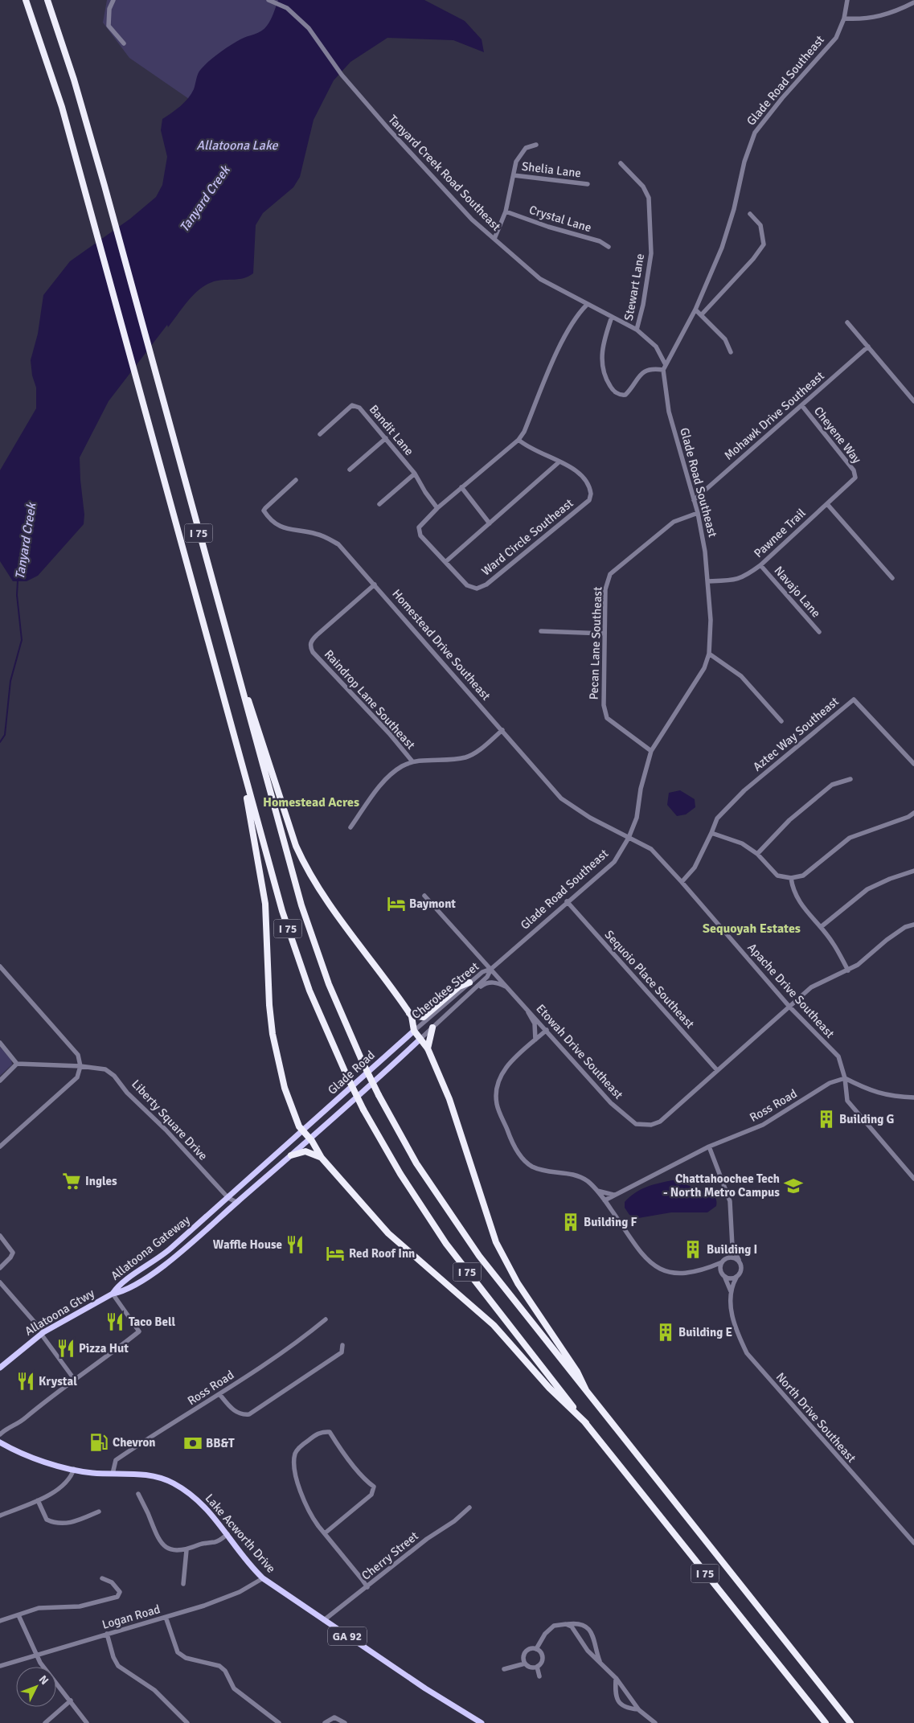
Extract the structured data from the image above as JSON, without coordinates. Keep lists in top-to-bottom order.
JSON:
{
  "streets": {
    "highway": ["I 75"],
    "main road": [
      "Glade Road Southeast",
      "Glade Road",
      "Allatoona Gateway",
      "Allatoona Gtwy",
      "Lake Acworth Drive",
      "GA 92"
    ],
    "street": [
      "Shelia Lane",
      "Tanyard Creek Road Southeast",
      "Crystal Lane",
      "Stewart Lane",
      "Mohawk Drive Southeast",
      "Bandit Lane",
      "Cheyene Way",
      "Pawnee Trail",
      "Ward Circle Southeast",
      "Navajo Lane",
      "Pecan Lane Southeast",
      "Homestead Drive Southeast",
      "Raindrop Lane Southeast",
      "Aztec Way Southeast",
      "Sequoio Place Southeast",
      "Cherokee Street",
      "Apache Drive Southeast",
      "Etowah Drive Southeast",
      "Ross Road",
      "Liberty Square Drive",
      "North Drive Southeast",
      "Cherry Street",
      "Logan Road"
    ]
  },
  "crossings": [
    ["Glade Road Southeast", "Tanyard Creek Road Southeast"],
    ["Glade Road Southeast", "Mohawk Drive Southeast"],
    ["Glade Road Southeast", "Pawnee Trail"],
    ["Glade Road Southeast", "Pecan Lane Southeast"],
    ["Glade Road Southeast", "Homestead Drive Southeast"],
    ["Glade Road Southeast", "Sequoio Place Southeast"],
    ["Glade Road Southeast", "Cherokee Street"],
    ["Glade Road Southeast", "Apache Drive Southeast"],
    ["Glade Road Southeast", "Etowah Drive Southeast"],
    ["Glade Road Southeast", "Glade Road"],
    ["Tanyard Creek Road Southeast", "Stewart Lane"],
    ["Tanyard Creek Road Southeast", "Ward Circle Southeast"],
    ["Mohawk Drive Southeast", "Cheyene Way"],
    ["Bandit Lane", "Ward Circle Southeast"],
    ["Cheyene Way", "Pawnee Trail"],
    ["Pawnee Trail", "Navajo Lane"],
    ["Homestead Drive Southeast", "Raindrop Lane Southeast"],
    ["Homestead Drive Southeast", "Apache Drive Southeast"],
    ["Aztec Way Southeast", "Apache Drive Southeast"],
    ["Sequoio Place Southeast", "Etowah Drive Southeast"],
    ["Cherokee Street", "Etowah Drive Southeast"],
    ["Cherokee Street", "Glade Road"],
    ["Apache Drive Southeast", "Etowah Drive Southeast"],
    ["Apache Drive Southeast", "Ross Road"],
    ["Glade Road", "Allatoona Gateway"],
    ["Ross Road", "Lake Acworth Drive"],
    ["Liberty Square Drive", "Allatoona Gateway"],
    ["Allatoona Gateway", "Allatoona Gtwy"],
    ["Lake Acworth Drive", "Cherry Street"],
    ["Lake Acworth Drive", "Logan Road"]
  ],
  "districts": ["Homestead Acres", "Sequoyah Estates"],
  "water": ["Allatoona Lake", "Tanyard Creek"],
  "places": {
    "hotel": ["Baymont", "Red Roof Inn"],
    "building": [
      "Building G",
      "Building F",
      "Building I",
      "Building E"
    ],
    "supermarket": ["Ingles"],
    "school or university": ["Chattahoochee Tech - North Metro Campus"],
    "restaurant": [
      "Waffle House",
      "Taco Bell",
      "Pizza Hut",
      "Krystal"
    ],
    "fuel station": ["Chevron"],
    "bank": ["BB&T"]
  },
  "north": "top right"
}
